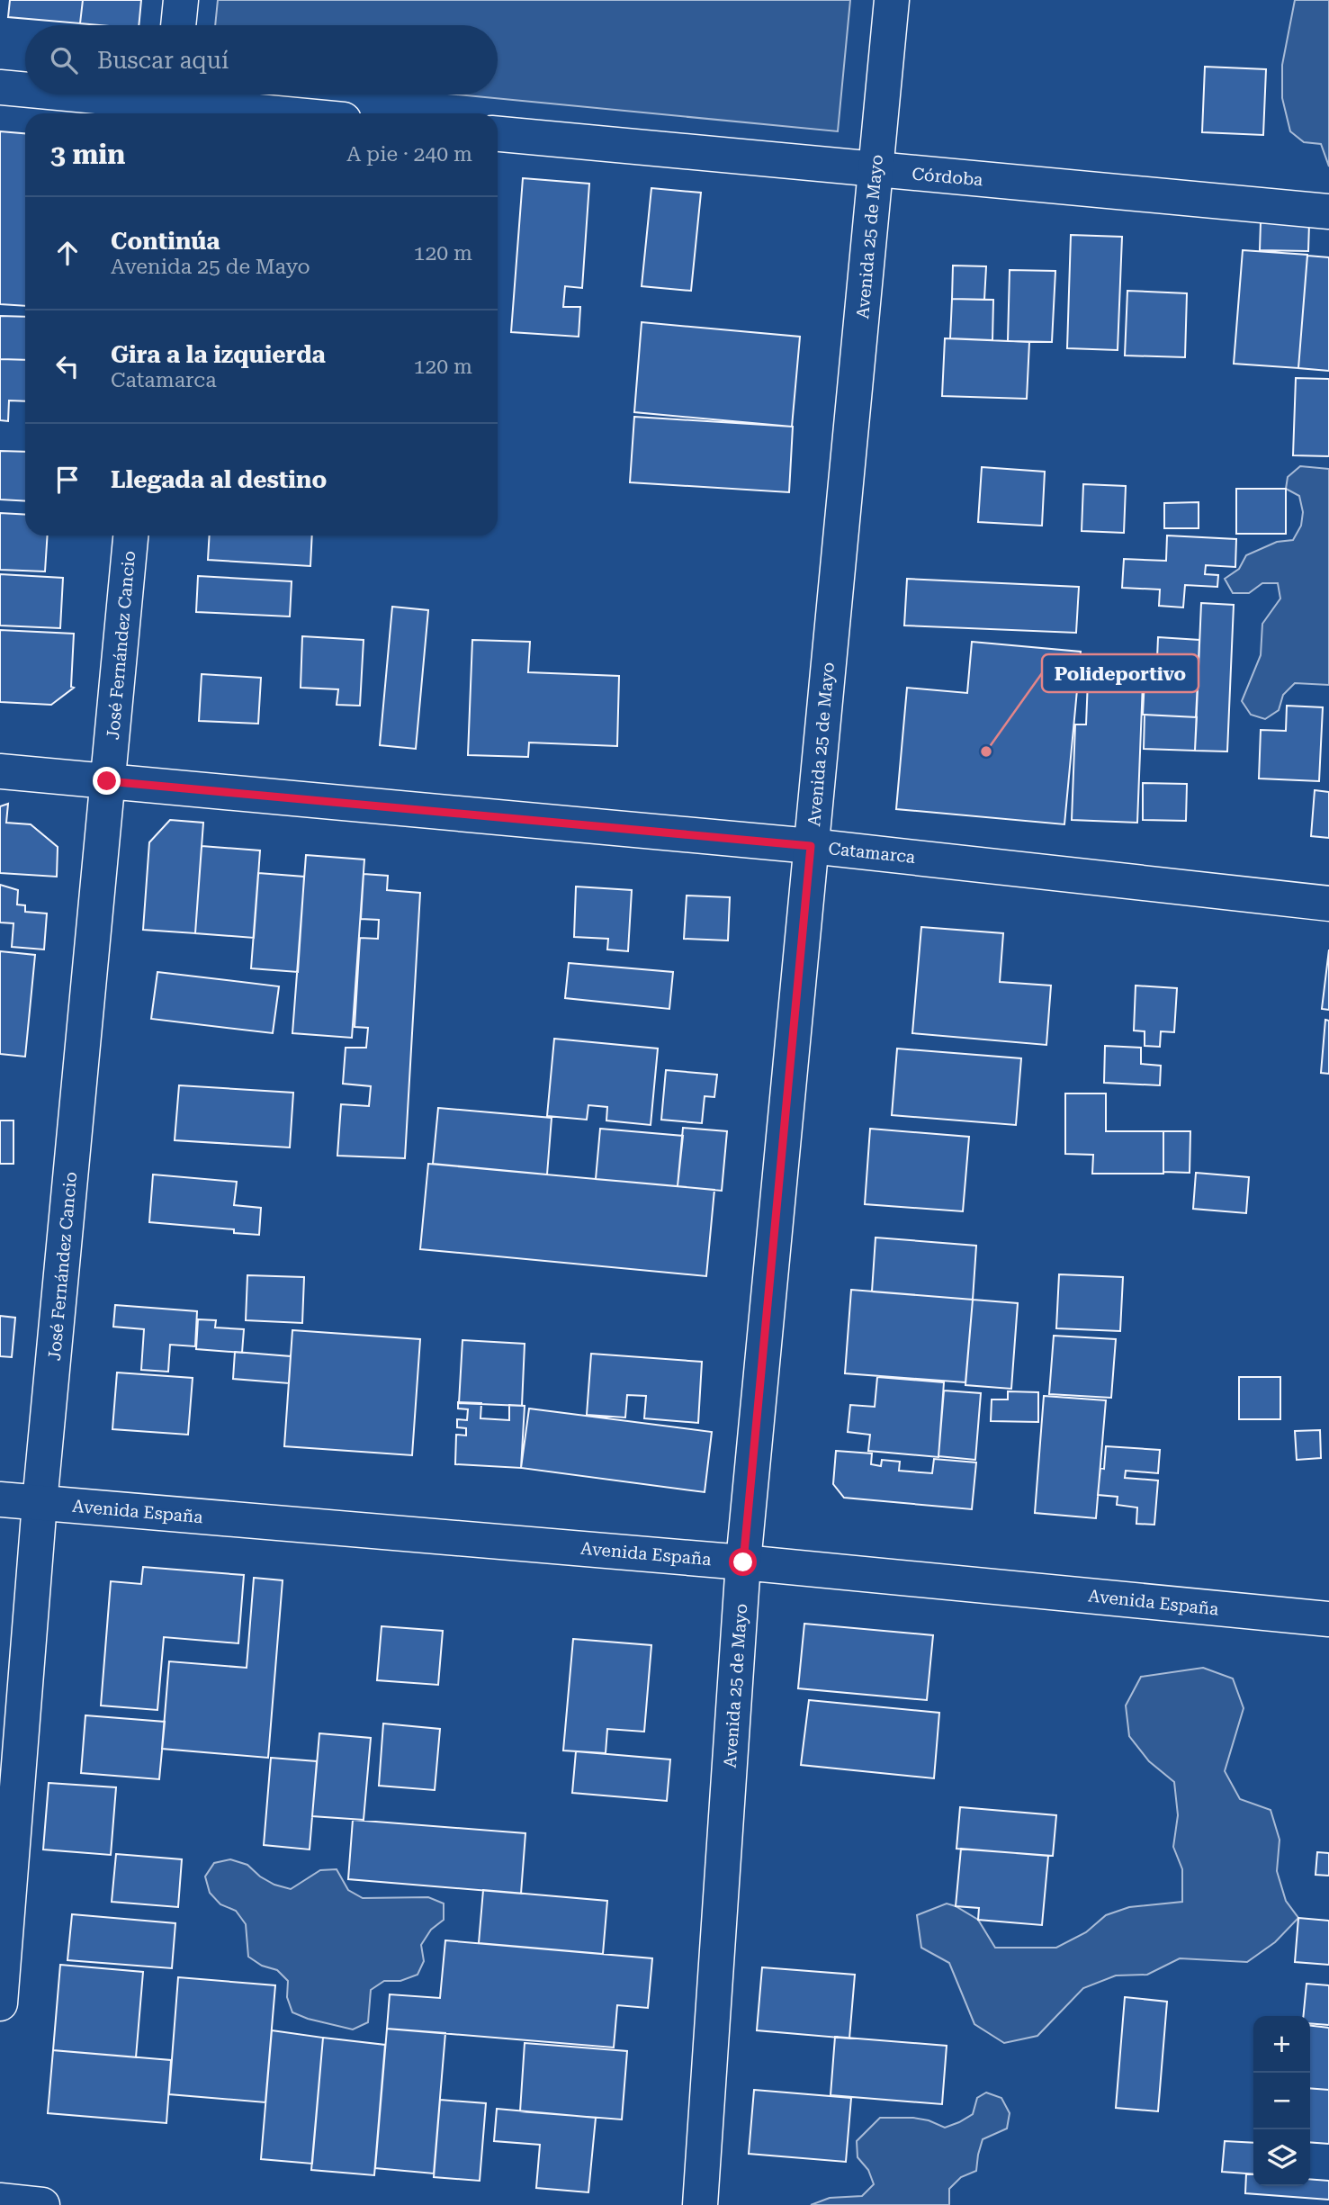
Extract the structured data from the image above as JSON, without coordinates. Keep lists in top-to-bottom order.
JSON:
{
  "streets": {
    "street": [
      "Córdoba",
      "Avenida 25 de Mayo",
      "José Fernández Cancio",
      "Catamarca",
      "Avenida España"
    ]
  },
  "crossings": [
    ["Córdoba", "Avenida 25 de Mayo"],
    ["Avenida 25 de Mayo", "Catamarca"],
    ["Avenida 25 de Mayo", "Avenida España"],
    ["José Fernández Cancio", "Catamarca"],
    ["José Fernández Cancio", "Avenida España"]
  ],
  "places": ["Polideportivo"],
  "page": {
    "search": "Buscar aquí",
    "heading": ["3 min", "A pie · 240 m"],
    "list": [
      ["Continúa", "Avenida 25 de Mayo", "120 m"],
      ["Gira a la izquierda", "Catamarca", "120 m"],
      "Llegada al destino"
    ],
    "map_buttons": ["+", "−"]
  }
}
